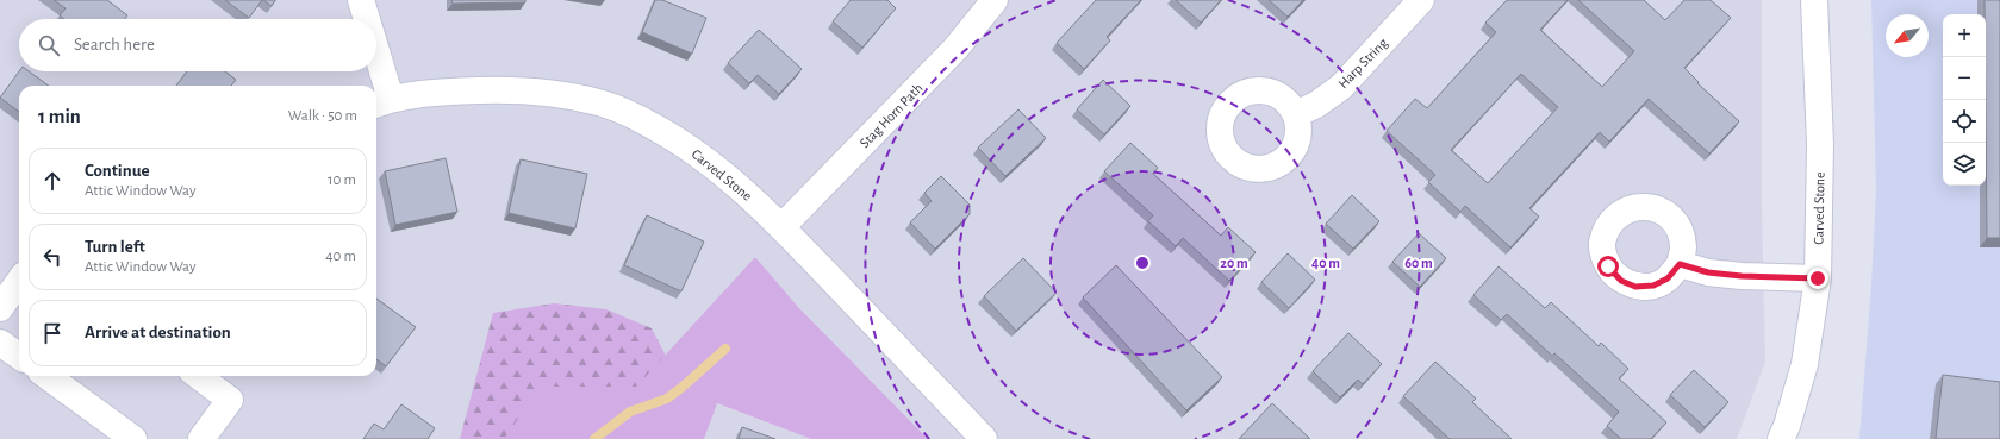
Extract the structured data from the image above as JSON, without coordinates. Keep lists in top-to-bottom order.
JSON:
{
  "streets": {
    "street": ["Harp String", "Stag Horn Path", "Carved Stone"]
  },
  "crossings": [
    ["Stag Horn Path", "Carved Stone"]
  ],
  "north": "bottom left",
  "page": {
    "map_buttons": ["+", "−"],
    "search": "Search here",
    "heading": ["1 min", "Walk · 50 m"],
    "list": [
      ["Continue", "Attic Window Way", "10 m"],
      ["Turn left", "Attic Window Way", "40 m"],
      "Arrive at destination"
    ]
  },
  "rings": ["20 m", "40 m", "60 m"]
}
